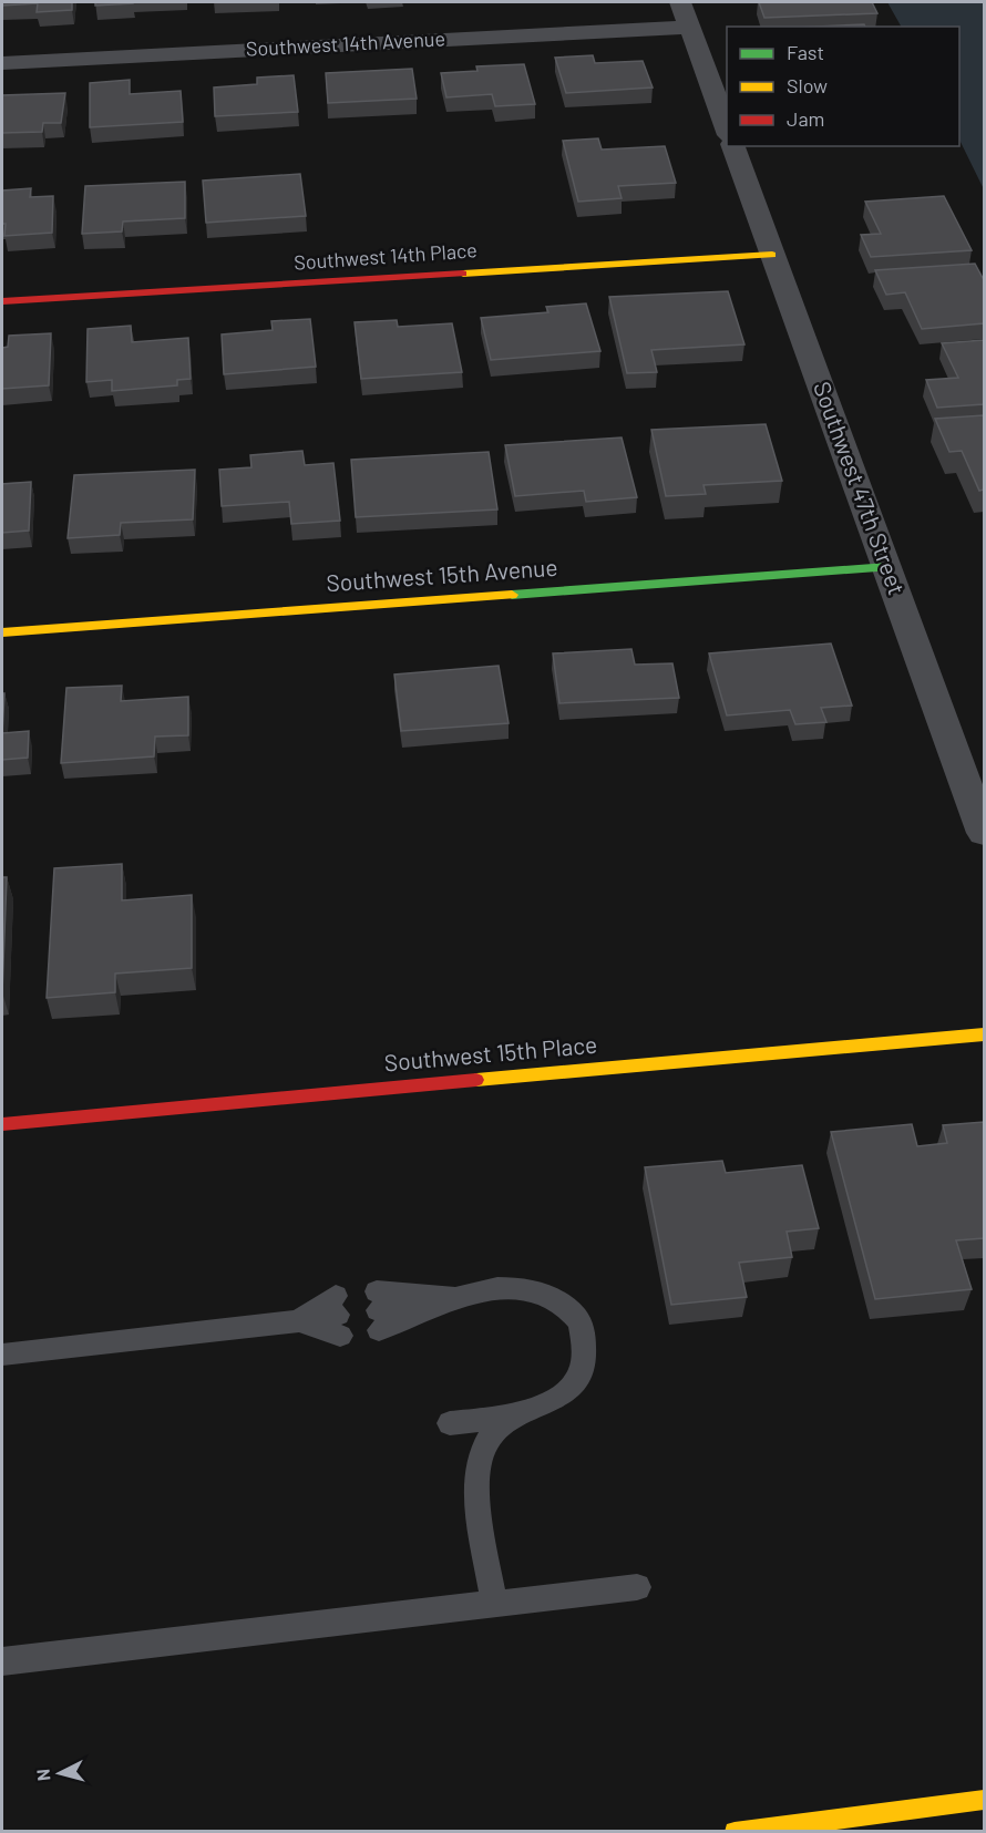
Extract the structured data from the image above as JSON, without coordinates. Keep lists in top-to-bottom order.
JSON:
{
  "streets": {
    "street": [
      "Southwest 14th Avenue",
      "Southwest 14th Place",
      "Southwest 47th Street",
      "Southwest 15th Avenue",
      "Southwest 15th Place"
    ]
  },
  "crossings": [
    ["Southwest 14th Place", "Southwest 47th Street"],
    ["Southwest 47th Street", "Southwest 15th Avenue"]
  ],
  "legend": ["Fast", "Slow", "Jam"],
  "north": "left"
}
